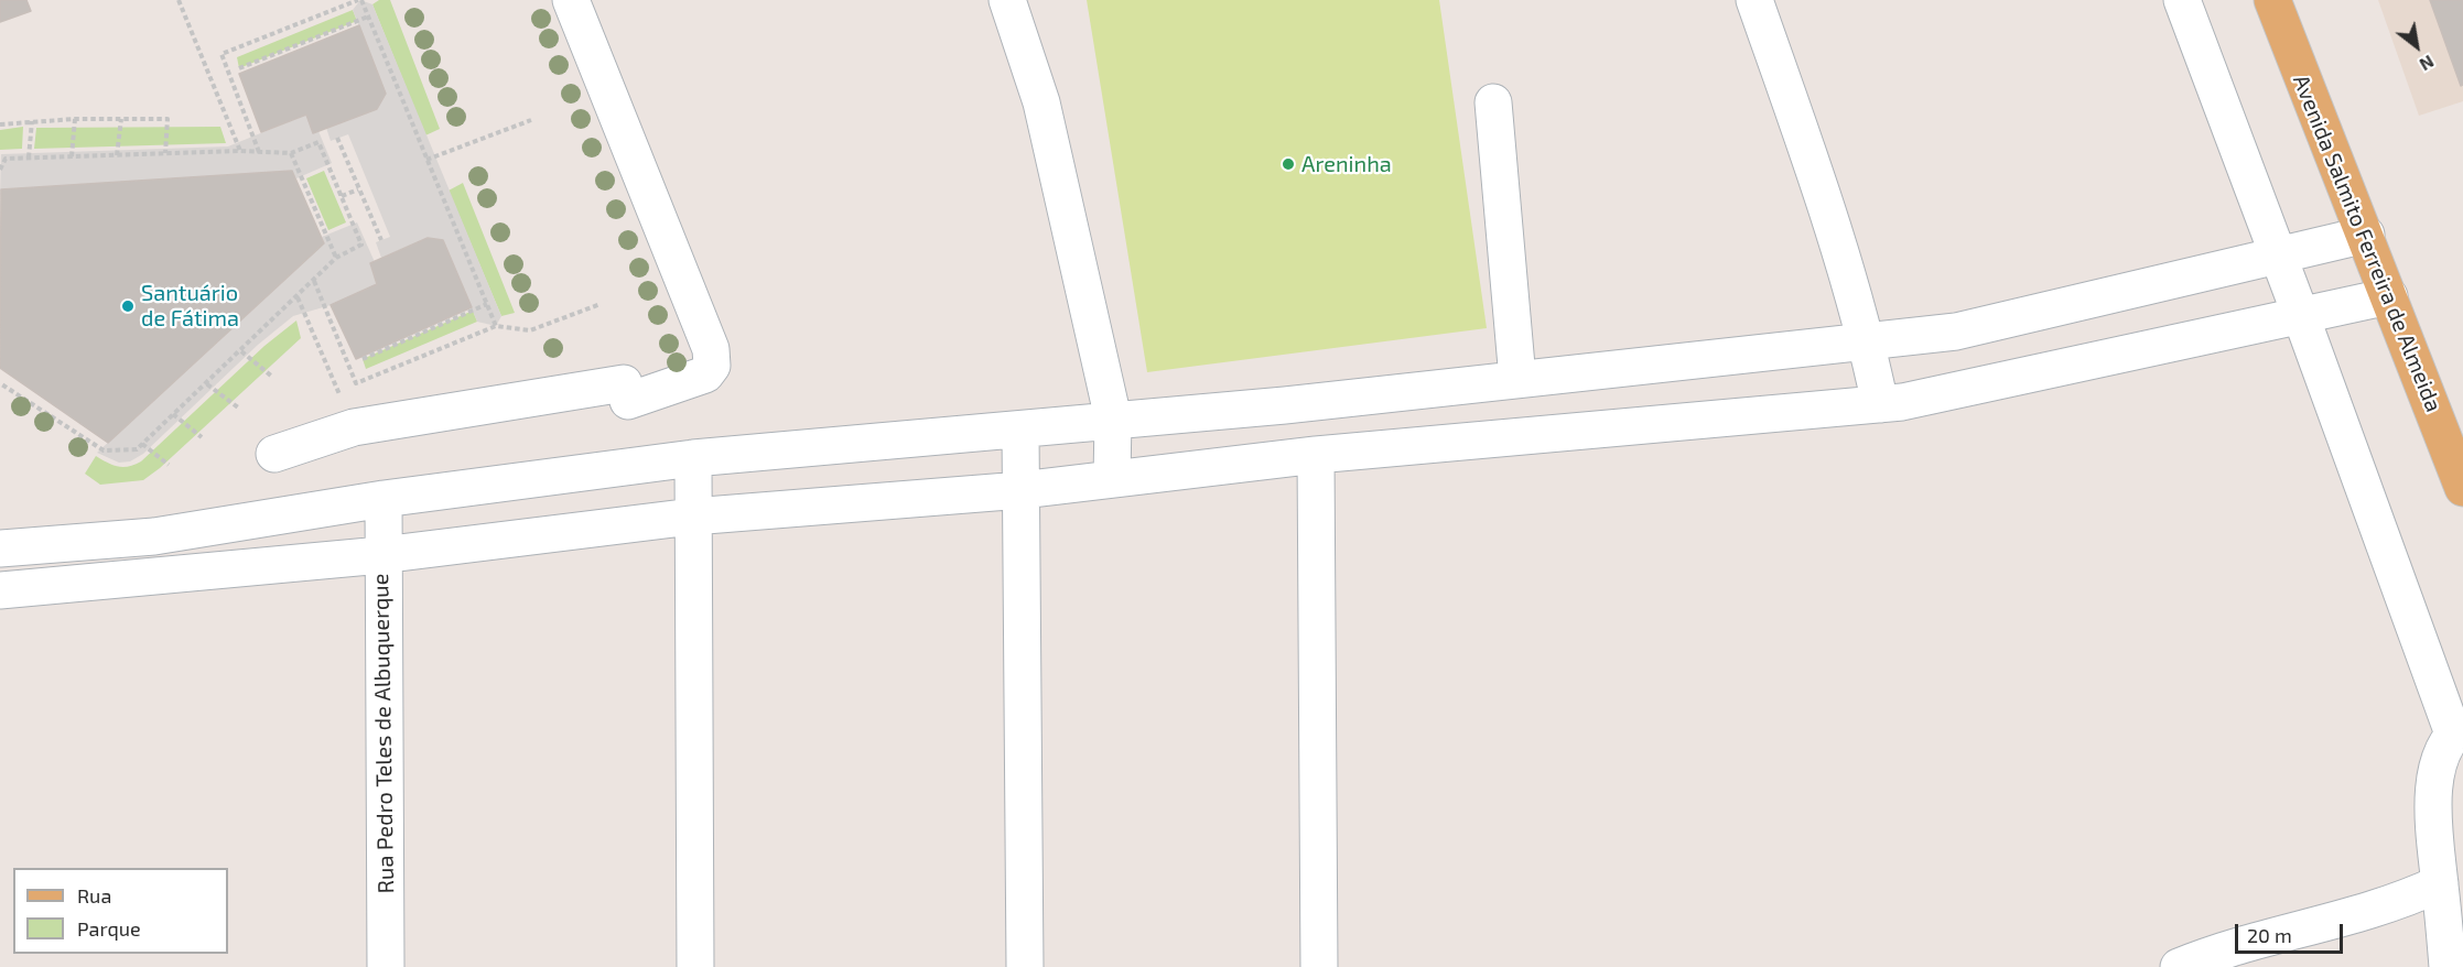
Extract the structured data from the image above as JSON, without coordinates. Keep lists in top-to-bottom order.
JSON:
{
  "streets": {
    "main road": ["Avenida Salmito Ferreira de Almeida"],
    "street": ["Rua Pedro Teles de Albuquerque"]
  },
  "places": ["Areninha", "Santuário de Fátima"],
  "legend": ["Rua", "Parque"],
  "scale_bar": "20 m",
  "north": "bottom right"
}
